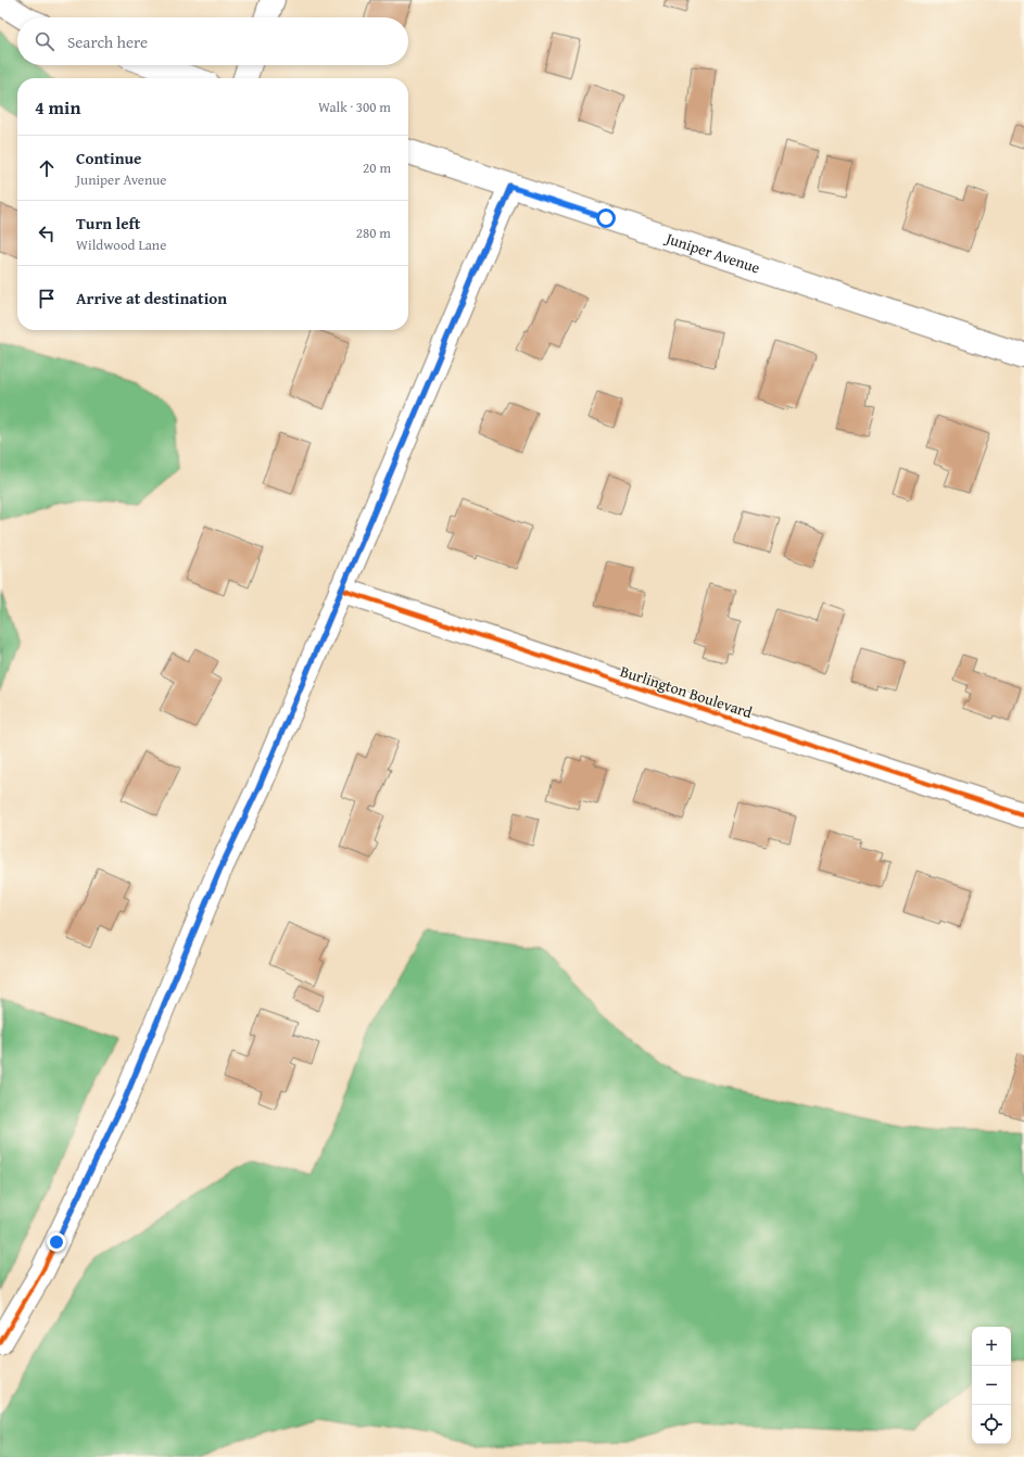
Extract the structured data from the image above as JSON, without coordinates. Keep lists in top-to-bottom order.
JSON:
{
  "streets": {
    "street": ["Juniper Avenue", "Burlington Boulevard"]
  },
  "page": {
    "search": "Search here",
    "heading": ["4 min", "Walk · 300 m"],
    "list": [
      ["Continue", "Juniper Avenue", "20 m"],
      ["Turn left", "Wildwood Lane", "280 m"],
      "Arrive at destination"
    ],
    "map_buttons": ["+", "−"]
  }
}
